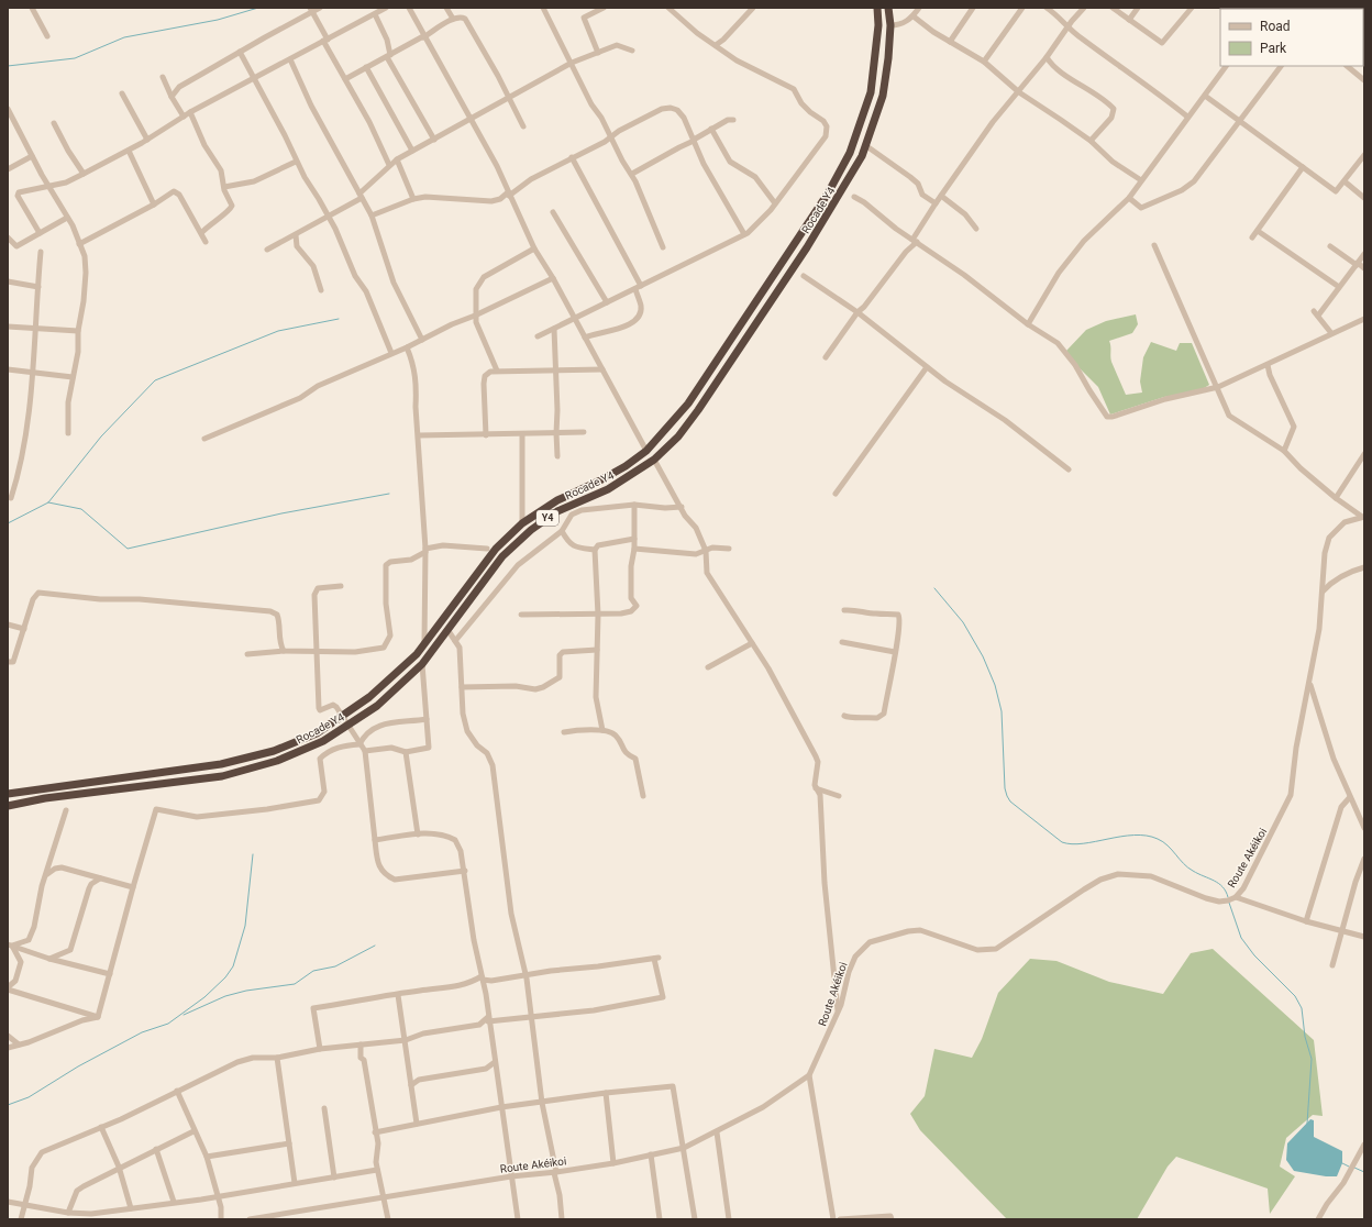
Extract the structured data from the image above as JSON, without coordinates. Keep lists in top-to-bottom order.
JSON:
{
  "streets": {
    "highway": ["Rocade Y4", "Y4"],
    "street": ["Route Akéikoi"]
  },
  "legend": ["Road", "Park"]
}
